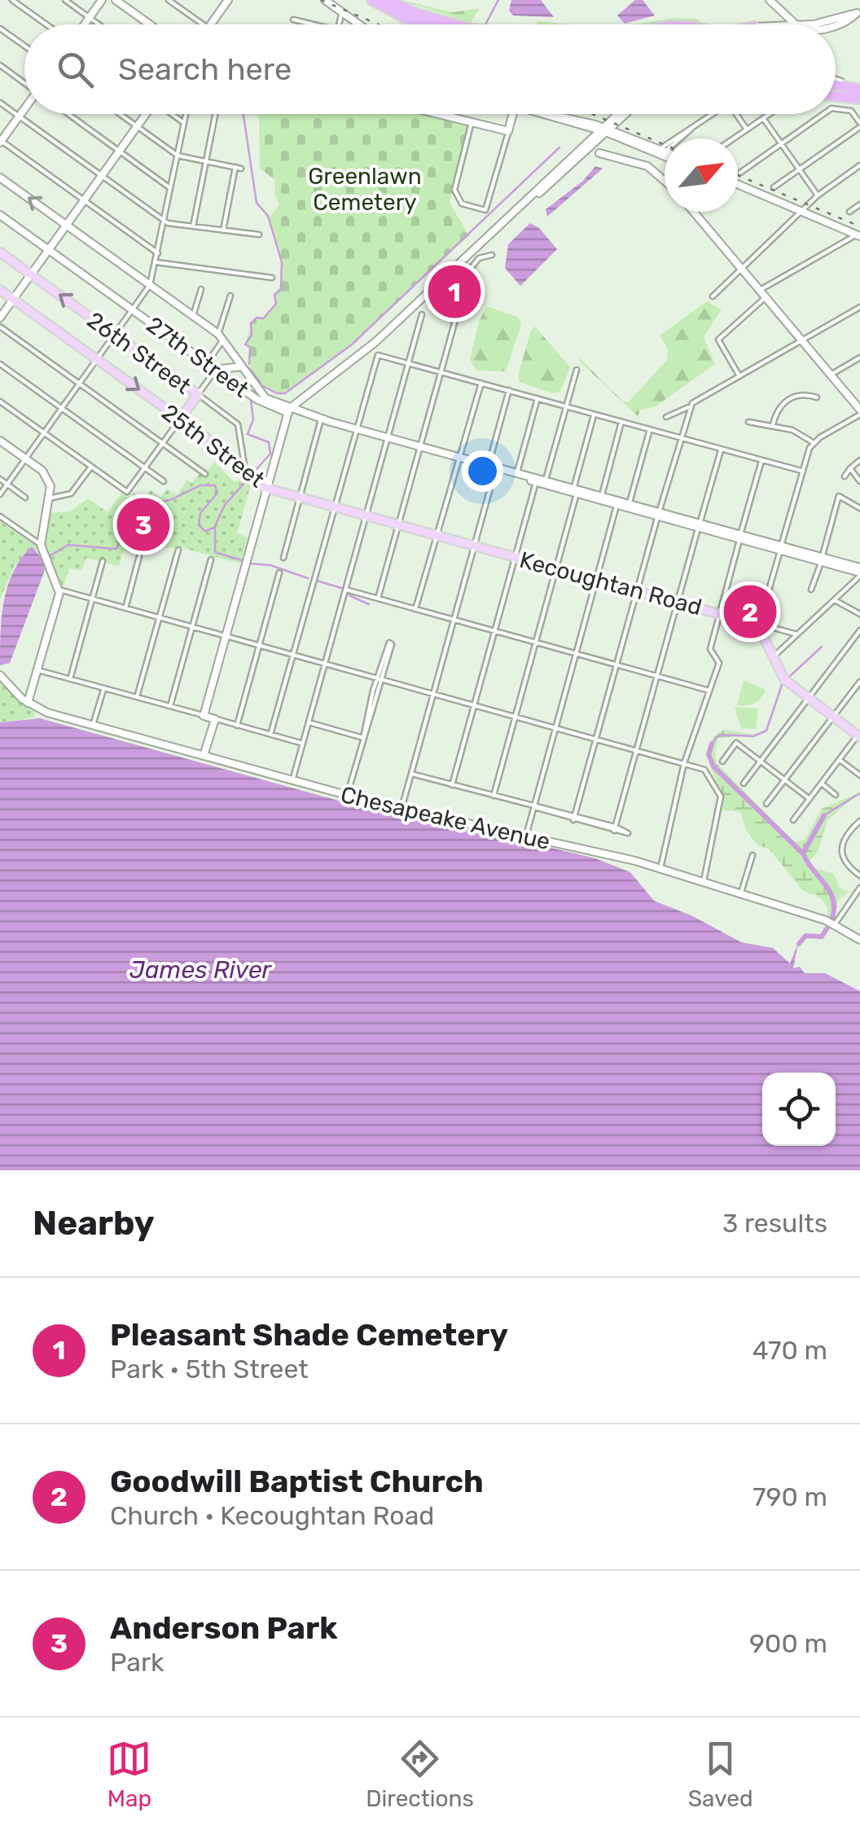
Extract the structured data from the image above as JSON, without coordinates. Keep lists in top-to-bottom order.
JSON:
{
  "streets": {
    "main road": [
      "26th Street",
      "27th Street",
      "25th Street",
      "Kecoughtan Road",
      "Chesapeake Avenue"
    ]
  },
  "crossings": [
    ["26th Street", "25th Street"],
    ["25th Street", "Kecoughtan Road"]
  ],
  "water": ["James River"],
  "parks": ["Greenlawn Cemetery"],
  "north": "top right",
  "page": {
    "search": "Search here",
    "pins": ["1", "3", "2"],
    "heading": ["Nearby", "3 results"],
    "list": [
      {
        "mark": "1",
        "name": "Pleasant Shade Cemetery",
        "note": "Park · 5th Street",
        "value": "470 m"
      },
      {
        "mark": "2",
        "name": "Goodwill Baptist Church",
        "note": "Church · Kecoughtan Road",
        "value": "790 m"
      },
      {
        "mark": "3",
        "name": "Anderson Park",
        "note": "Park",
        "value": "900 m"
      }
    ],
    "nav": ["Map", "Directions", "Saved"]
  }
}
